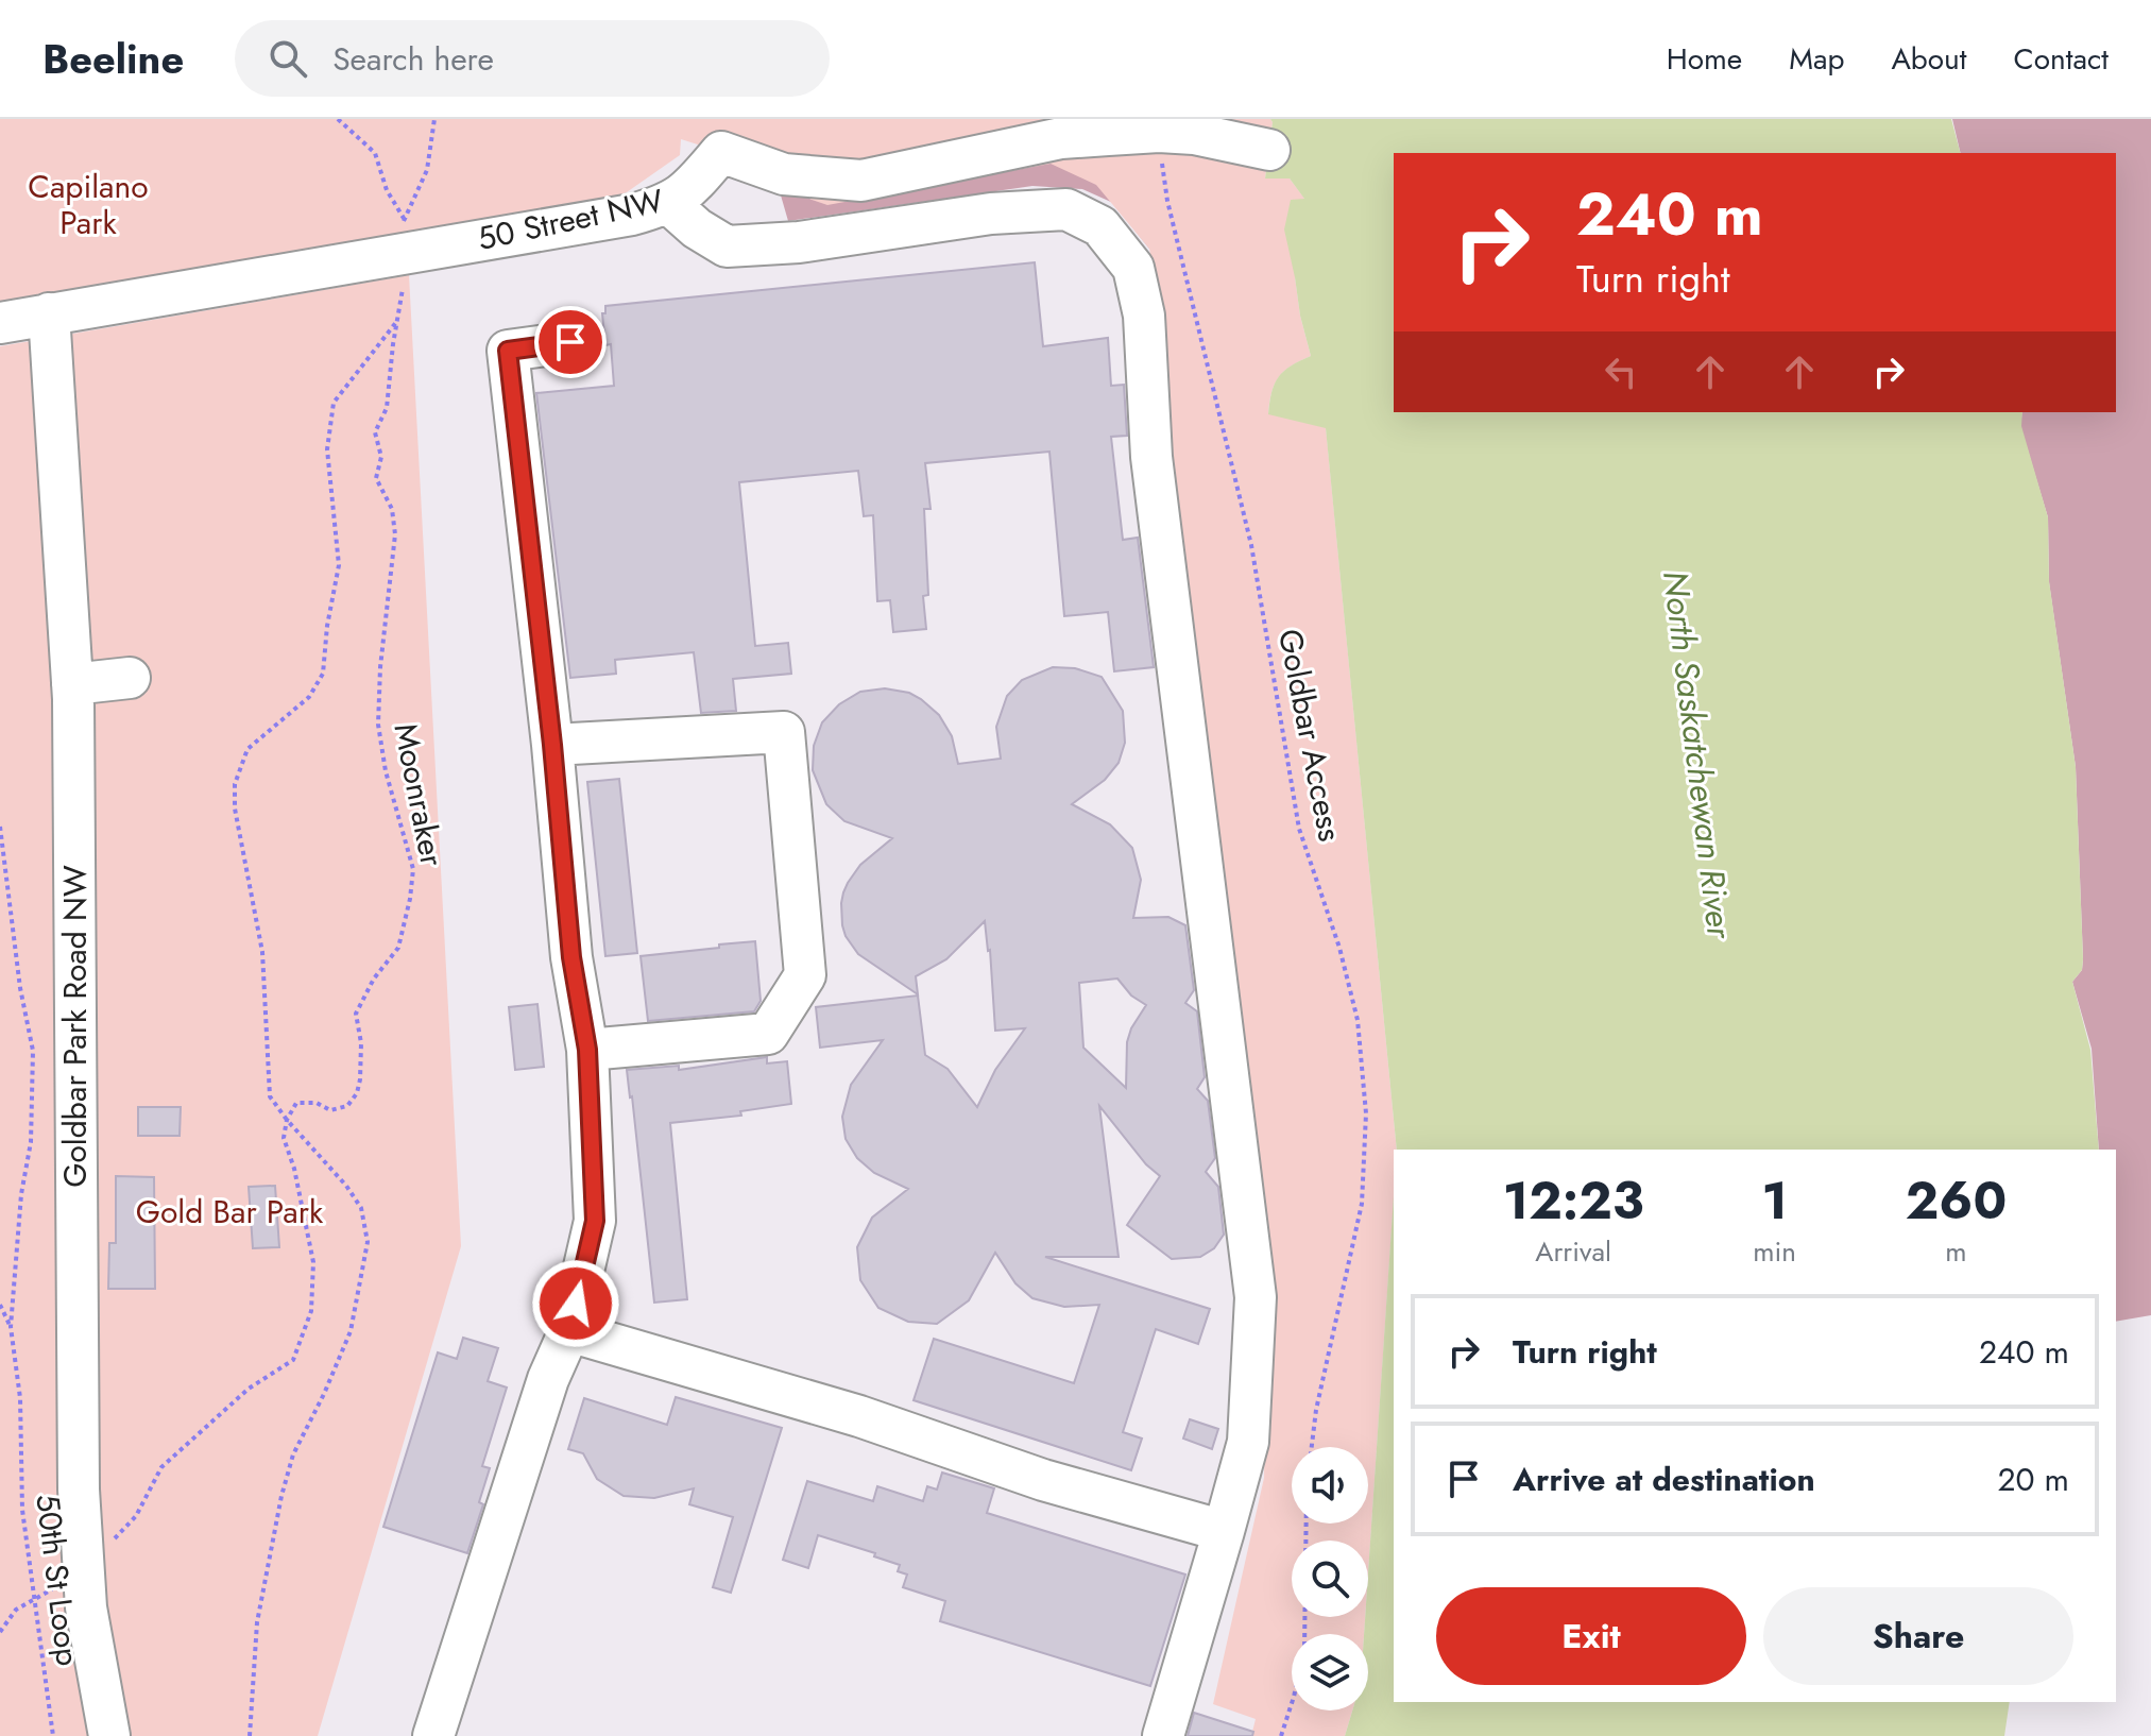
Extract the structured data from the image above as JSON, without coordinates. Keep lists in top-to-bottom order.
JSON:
{
  "streets": {
    "street": ["50 Street NW", "Goldbar Park Road NW"],
    "path": ["Goldbar Access", "Moonraker", "50th St Loop"]
  },
  "crossings": [
    ["50 Street NW", "Goldbar Access"],
    ["50 Street NW", "Goldbar Park Road NW"]
  ],
  "water": ["North Saskatchewan River"],
  "parks": ["Capilano Park", "Gold Bar Park"],
  "page": {
    "header": "Beeline",
    "search": "Search here",
    "nav": [
      "Home",
      "Map",
      "About",
      "Contact"
    ],
    "turn": ["240 m", "Turn right"],
    "eta": [
      "12:23",
      "Arrival",
      "1",
      "min",
      "260",
      "m"
    ],
    "list": [
      {
        "name": "Turn right",
        "value": "240 m"
      },
      {
        "name": "Arrive at destination",
        "value": "20 m"
      }
    ],
    "buttons": ["Exit", "Share"]
  }
}
